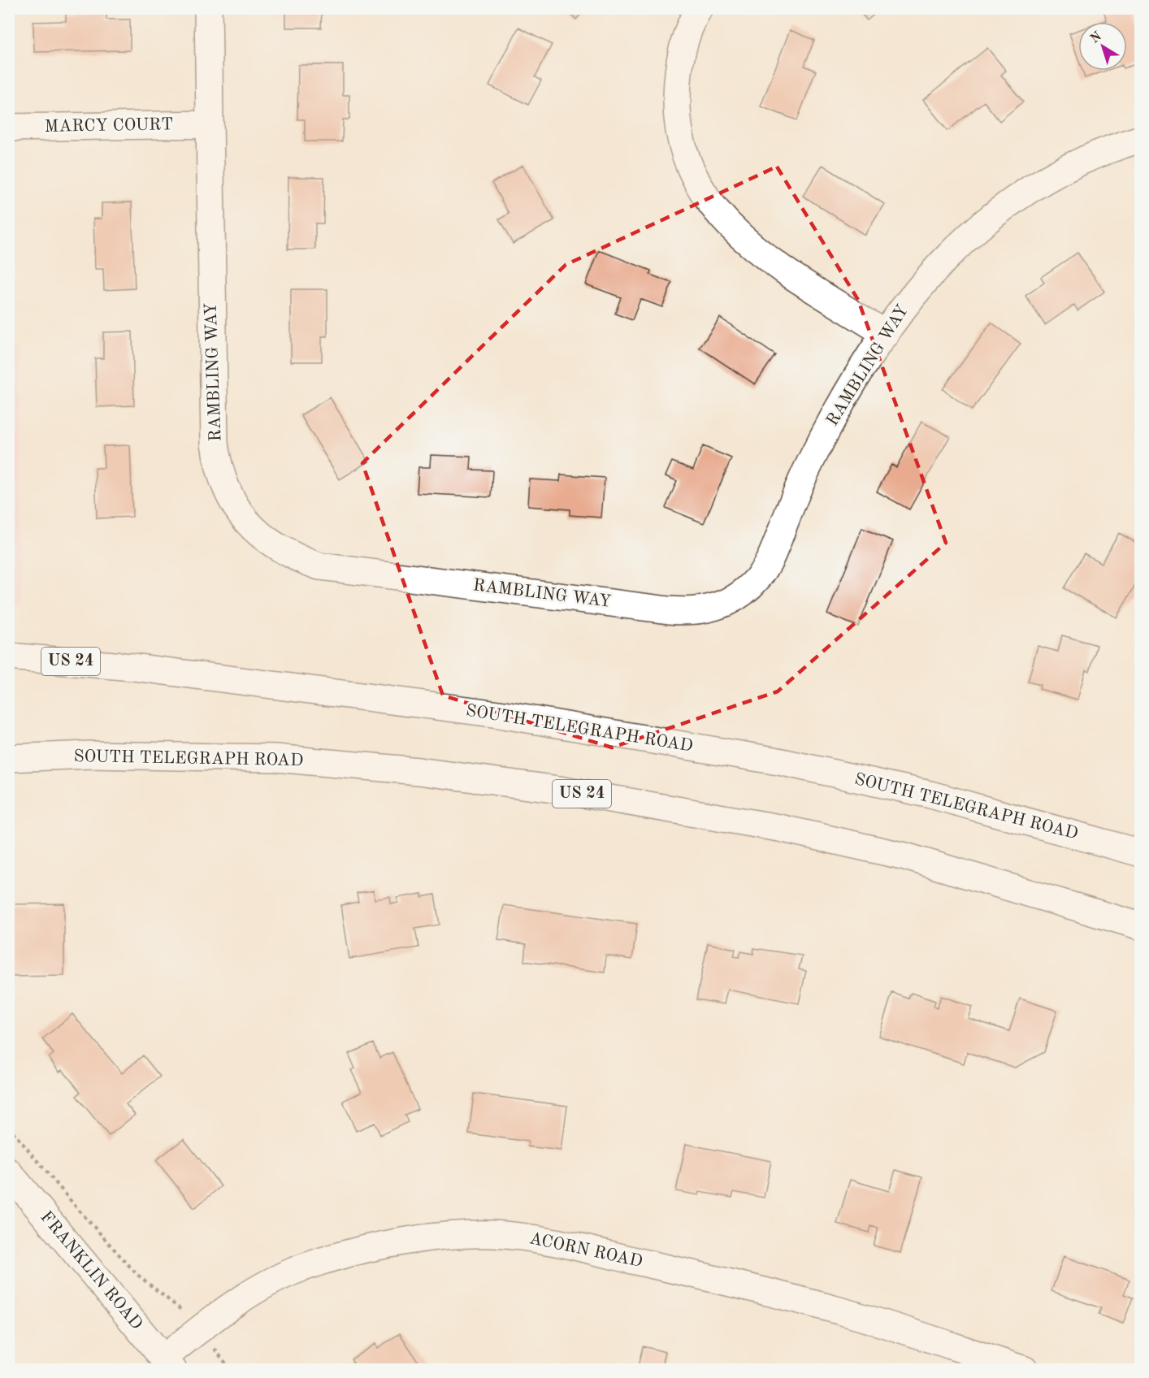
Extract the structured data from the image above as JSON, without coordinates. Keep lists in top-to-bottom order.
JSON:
{
  "streets": {
    "main road": [
      "MARCY COURT",
      "RAMBLING WAY",
      "US 24",
      "SOUTH TELEGRAPH ROAD",
      "ACORN ROAD",
      "FRANKLIN ROAD"
    ]
  },
  "crossings": [
    ["MARCY COURT", "RAMBLING WAY"],
    ["ACORN ROAD", "FRANKLIN ROAD"]
  ],
  "north": "top left"
}
